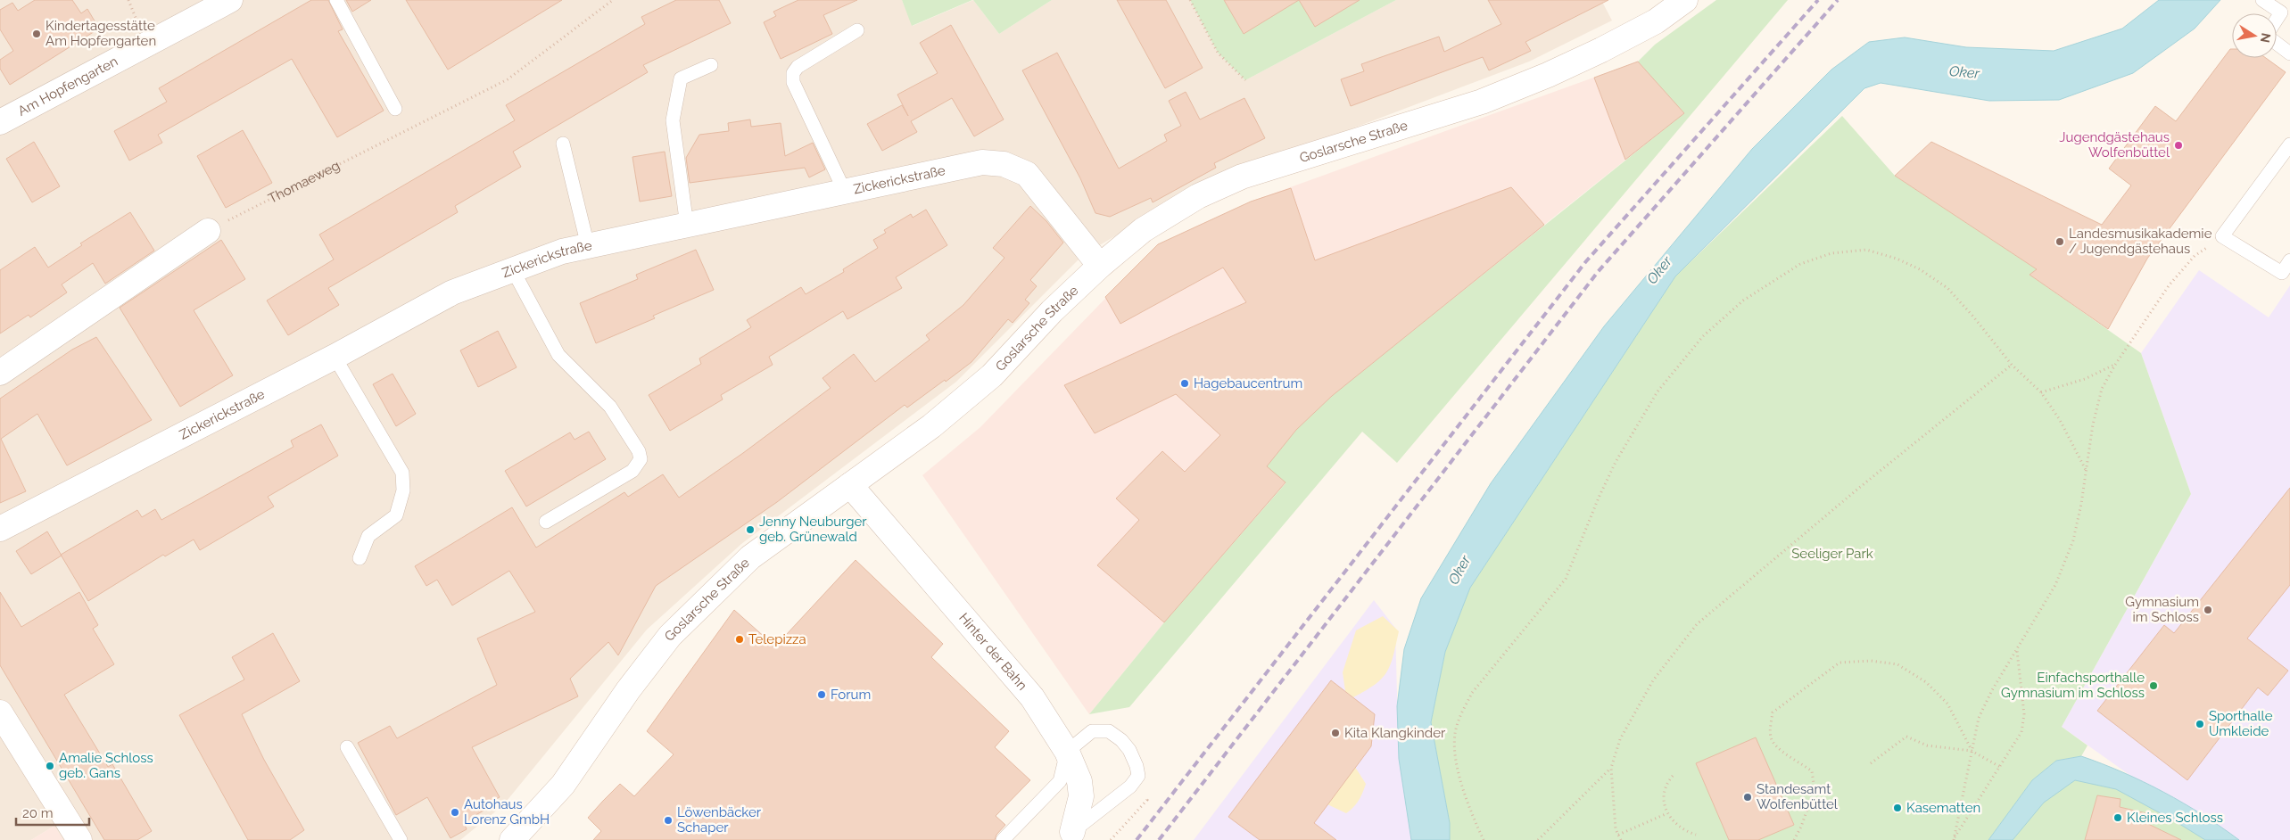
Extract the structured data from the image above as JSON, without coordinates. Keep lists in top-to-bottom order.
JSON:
{
  "streets": {
    "street": [
      "Am Hopfengarten",
      "Goslarsche Straße",
      "Zickerickstraße",
      "Hinter der Bahn"
    ],
    "path": ["Thomaeweg"]
  },
  "crossings": [
    ["Goslarsche Straße", "Zickerickstraße"],
    ["Goslarsche Straße", "Hinter der Bahn"]
  ],
  "water": ["Oker"],
  "parks": ["Seeliger Park"],
  "places": [
    "Kindertagesstätte Am Hopfengarten",
    "Jugendgästehaus Wolfenbüttel",
    "Landesmusikakademie / Jugendgästehaus",
    "Hagebaucentrum",
    "Jenny Neuburger geb. Grünewald",
    "Gymnasium im Schloss",
    "Telepizza",
    "Einfachsporthalle Gymnasium im Schloss",
    "Forum",
    "Sporthalle Umkleide",
    "Kita Klangkinder",
    "Amalie Schloss geb. Gans",
    "Standesamt Wolfenbüttel",
    "Kasematten",
    "Autohaus Lorenz GmbH",
    "Kleines Schloss",
    "Löwenbäcker Schaper"
  ],
  "scale_bar": "20 m",
  "north": "right"
}
